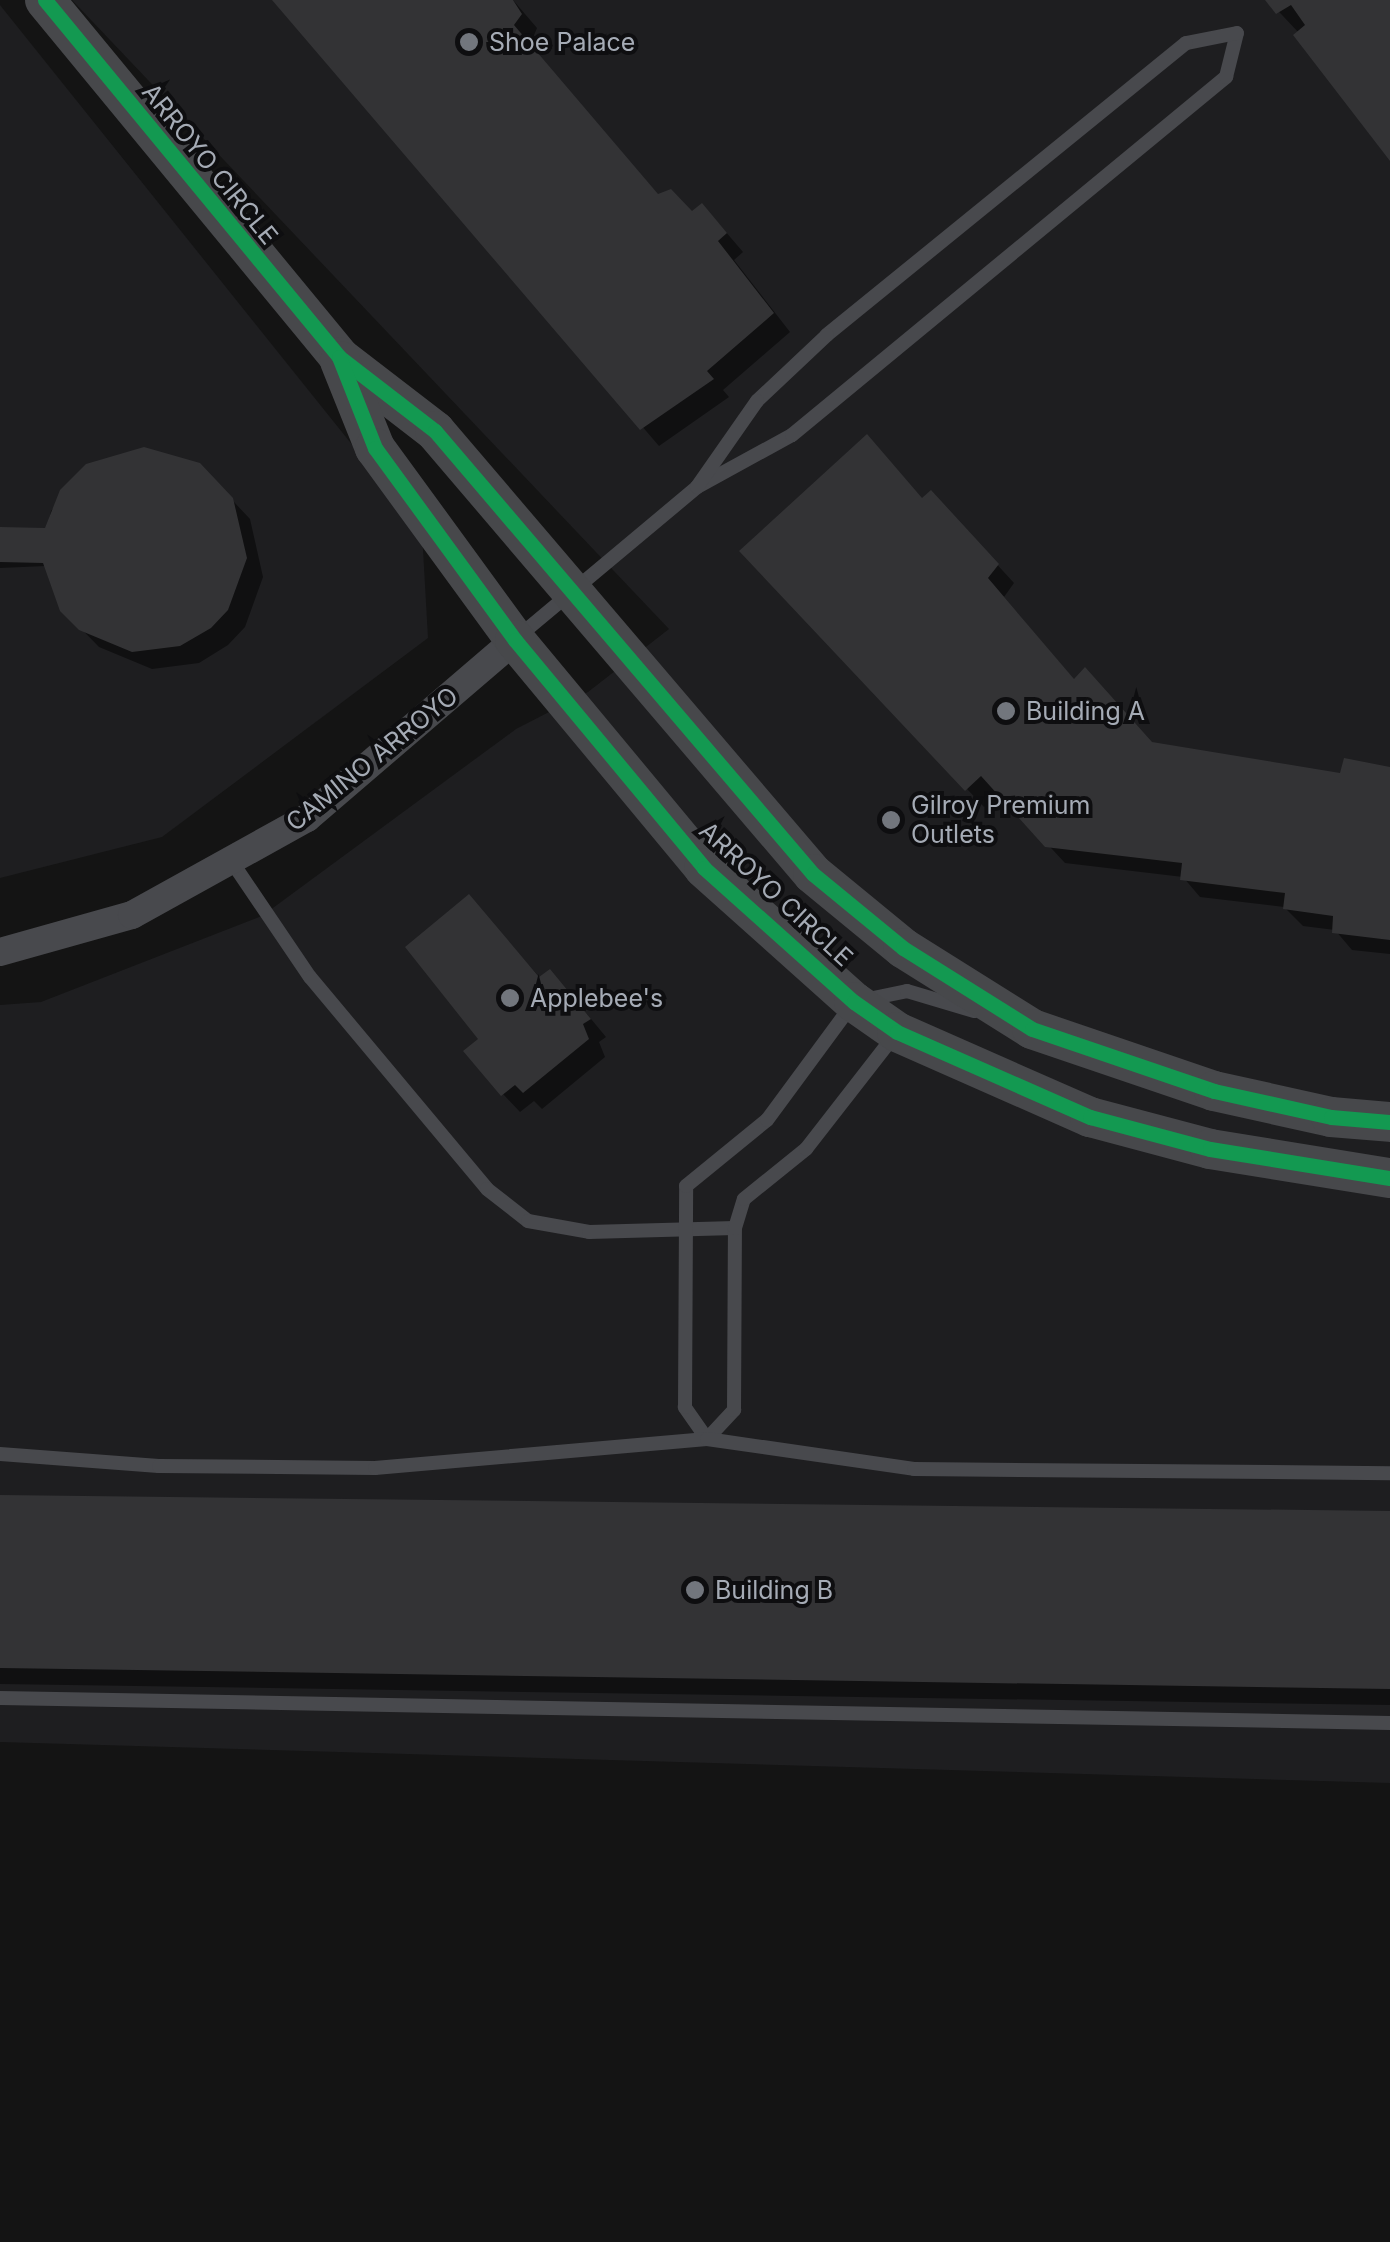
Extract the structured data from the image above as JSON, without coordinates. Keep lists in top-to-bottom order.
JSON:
{
  "streets": {
    "street": ["ARROYO CIRCLE", "CAMINO ARROYO"]
  },
  "crossings": [
    ["ARROYO CIRCLE", "CAMINO ARROYO"]
  ],
  "places": [
    "Shoe Palace",
    "Building A",
    "Gilroy Premium Outlets",
    "Applebee's",
    "Building B"
  ]
}
